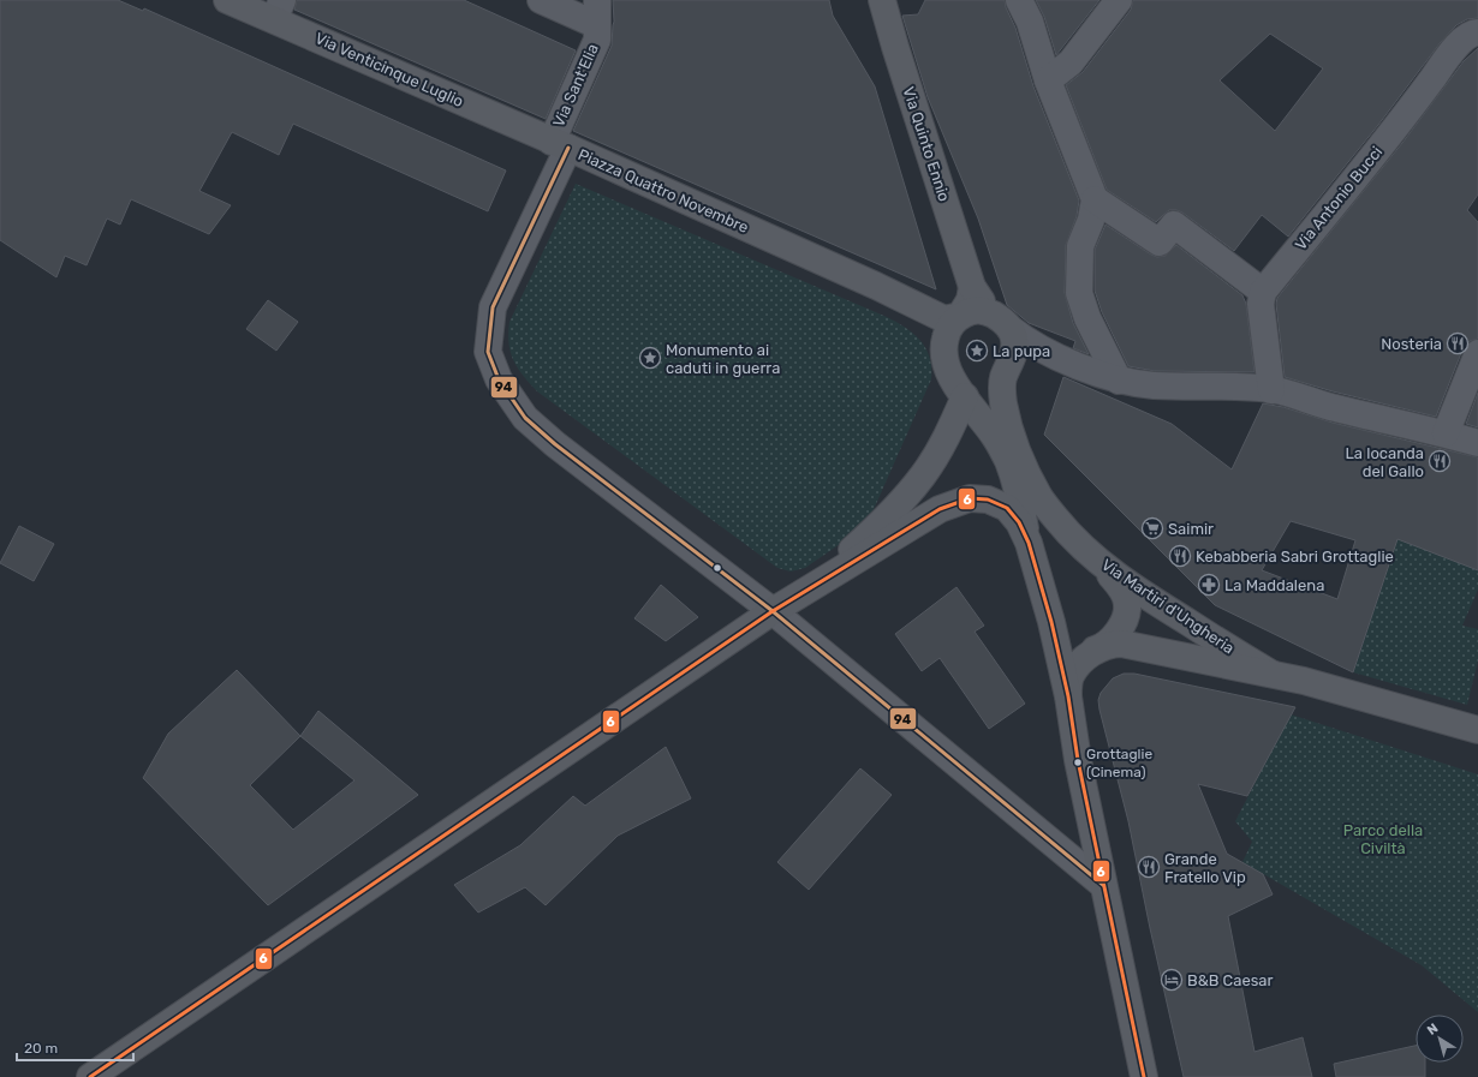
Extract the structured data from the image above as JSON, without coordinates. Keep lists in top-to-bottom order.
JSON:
{
  "streets": {
    "street": [
      "Via Venticinque Luglio",
      "Via Sant'Elia",
      "Via Quinto Ennio",
      "Piazza Quattro Novembre",
      "Via Antonio Bucci",
      "Via Martiri d'Ungheria"
    ]
  },
  "crossings": [
    ["Via Venticinque Luglio", "Via Sant'Elia"],
    ["Via Venticinque Luglio", "Piazza Quattro Novembre"],
    ["Via Sant'Elia", "Piazza Quattro Novembre"],
    ["Via Quinto Ennio", "Via Martiri d'Ungheria"]
  ],
  "parks": ["Parco della Civiltà"],
  "places": {
    "restaurant": [
      "Nosteria",
      "La locanda del Gallo",
      "Kebabberia Sabri Grottaglie",
      "Grande Fratello Vip"
    ],
    "place": ["La pupa", "Monumento ai caduti in guerra"],
    "supermarket": ["Saimir"],
    "pharmacy": ["La Maddalena"],
    "other": ["Grottaglie (Cinema)"],
    "hotel": ["B&B Caesar"]
  },
  "lines": ["transit line 94", "transit line 6"],
  "scale_bar": "20 m",
  "north": "top left"
}
